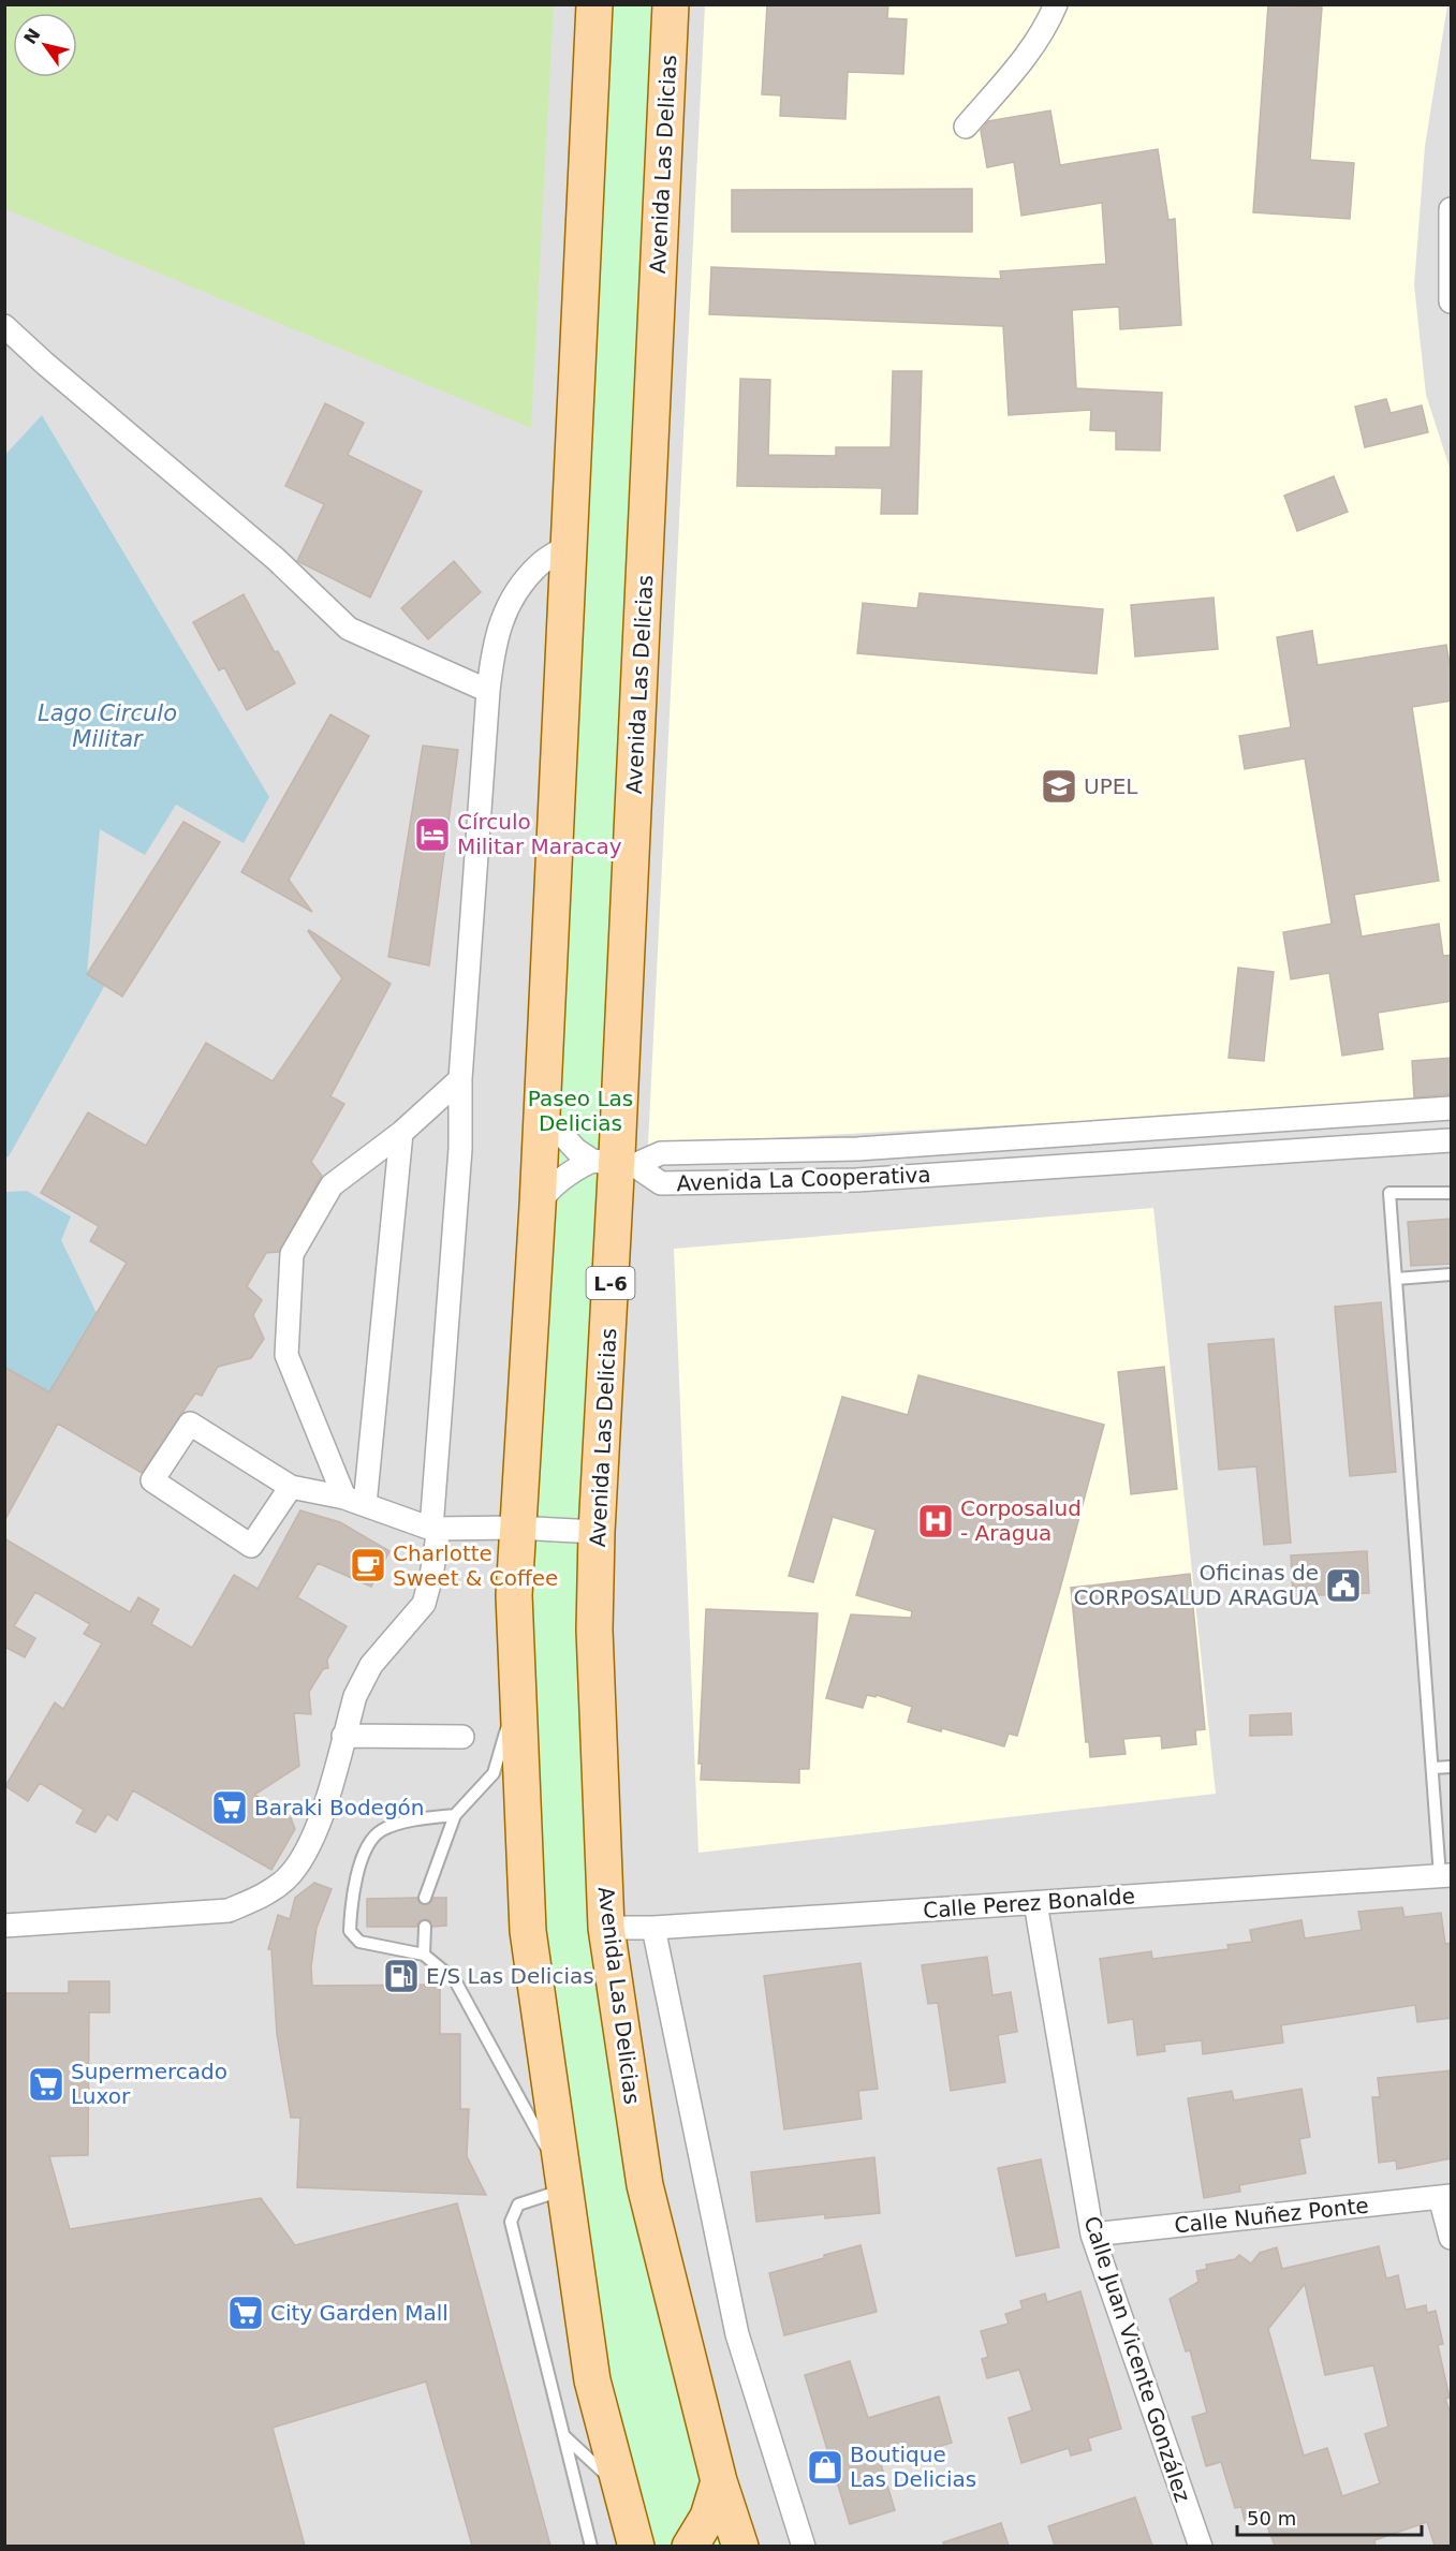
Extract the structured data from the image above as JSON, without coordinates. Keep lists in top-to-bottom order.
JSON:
{
  "streets": {
    "main road": ["Avenida Las Delicias", "L-6"],
    "street": [
      "Avenida La Cooperativa",
      "Calle Perez Bonalde",
      "Calle Nuñez Ponte",
      "Calle Juan Vicente González"
    ]
  },
  "crossings": [
    ["Avenida Las Delicias", "Avenida La Cooperativa"],
    ["Avenida Las Delicias", "Calle Perez Bonalde"],
    ["Calle Perez Bonalde", "Calle Juan Vicente González"],
    ["Calle Nuñez Ponte", "Calle Juan Vicente González"]
  ],
  "water": ["Lago Circulo Militar"],
  "parks": ["Paseo Las Delicias"],
  "places": {
    "school or university": ["UPEL"],
    "hotel": ["Círculo Militar Maracay"],
    "hospital": ["Corposalud - Aragua"],
    "cafe": ["Charlotte Sweet & Coffee"],
    "public building": ["Oficinas de CORPOSALUD ARAGUA"],
    "supermarket": ["Baraki Bodegón", "Supermercado Luxor", "City Garden Mall"],
    "fuel station": ["E/S Las Delicias"],
    "shop": ["Boutique Las Delicias"]
  },
  "scale_bar": "50 m",
  "north": "top left"
}
